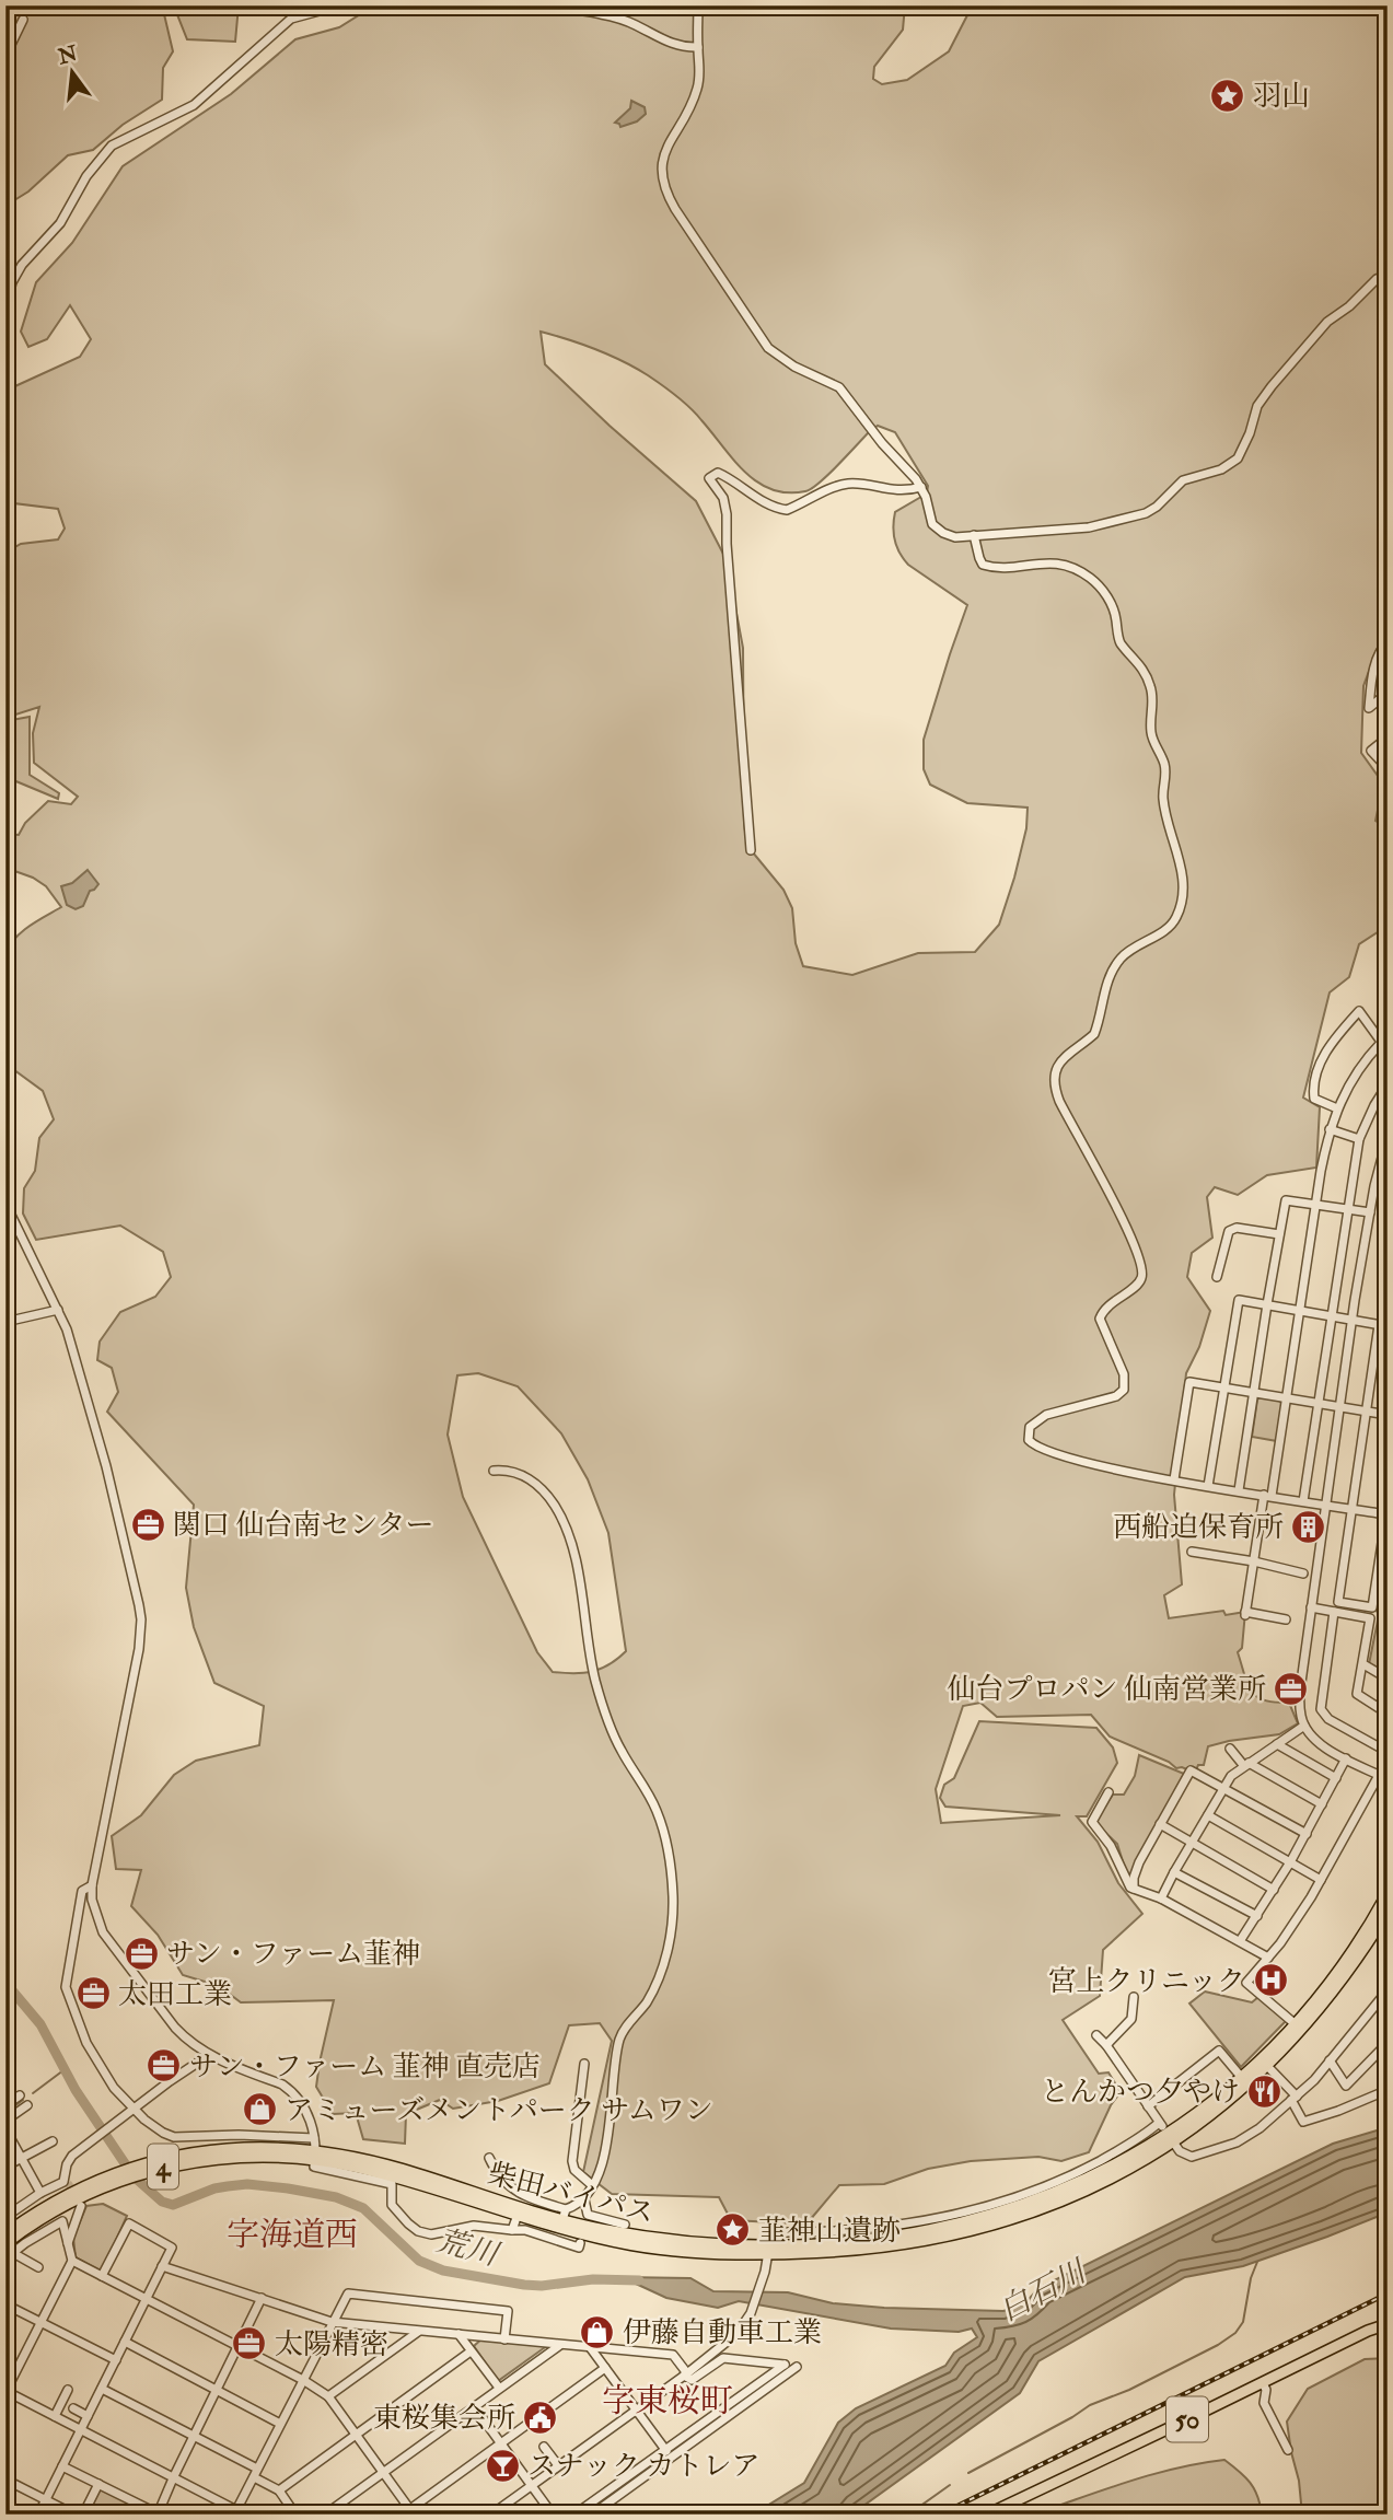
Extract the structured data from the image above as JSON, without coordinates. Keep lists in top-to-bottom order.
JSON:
{
  "streets": {
    "highway": ["4", "柴田バイパス"],
    "main road": ["50"]
  },
  "districts": ["字海道西", "字東桜町"],
  "water": ["荒川", "白石川"],
  "places": {
    "place": ["羽山", "韮神山遺跡"],
    "office": [
      "関口 仙台南センター",
      "仙台プロパン 仙南営業所",
      "サン・ファーム韮神",
      "太田工業",
      "サン・ファーム 韮神 直売店",
      "太陽精密"
    ],
    "building": ["西船迫保育所"],
    "hospital": ["宮上クリニック"],
    "restaurant": ["とんかつ夕やけ"],
    "shop": ["アミューズメントパーク サムワン", "伊藤自動車工業"],
    "public building": ["東桜集会所"],
    "bar": ["スナック カトレア"]
  },
  "north": "top"
}
